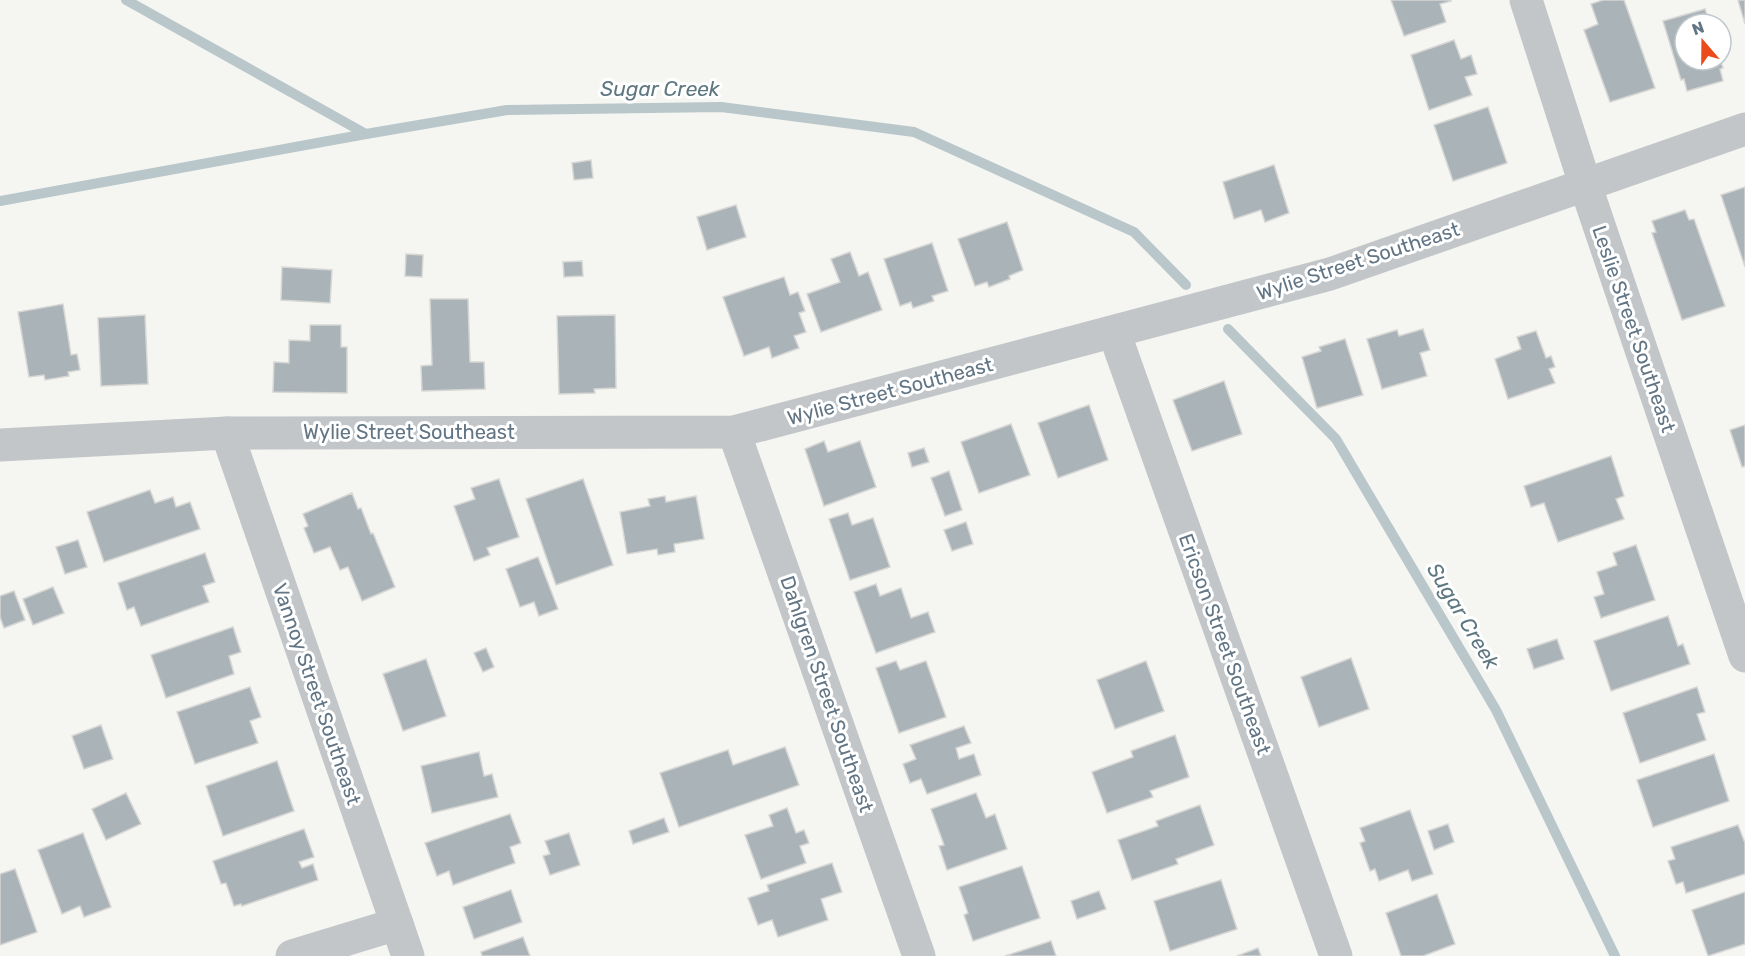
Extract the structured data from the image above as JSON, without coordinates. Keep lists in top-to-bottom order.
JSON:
{
  "streets": {
    "street": [
      "Wylie Street Southeast",
      "Leslie Street Southeast",
      "Ericson Street Southeast",
      "Vannoy Street Southeast",
      "Dahlgren Street Southeast"
    ]
  },
  "crossings": [
    ["Wylie Street Southeast", "Leslie Street Southeast"],
    ["Wylie Street Southeast", "Ericson Street Southeast"],
    ["Wylie Street Southeast", "Vannoy Street Southeast"],
    ["Wylie Street Southeast", "Dahlgren Street Southeast"]
  ],
  "water": ["Sugar Creek"],
  "north": "top"
}
